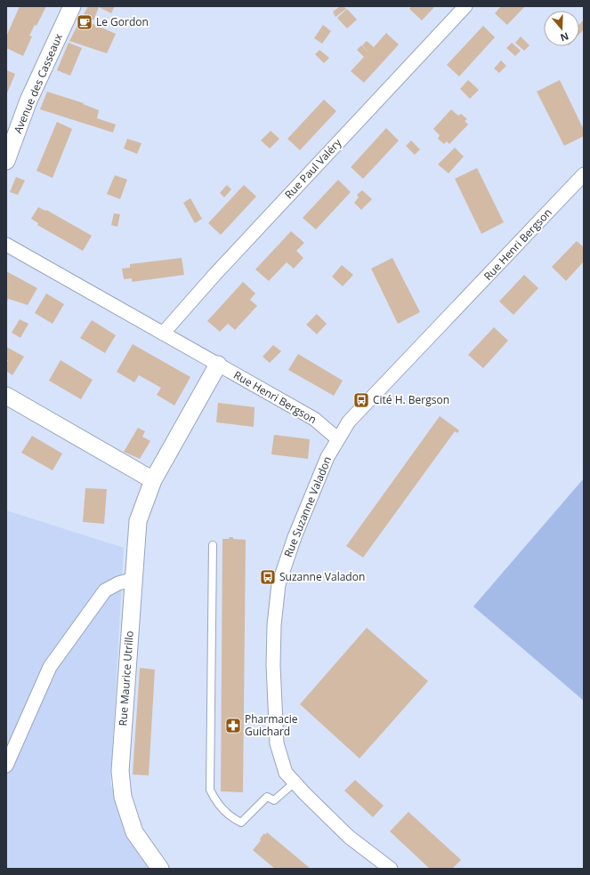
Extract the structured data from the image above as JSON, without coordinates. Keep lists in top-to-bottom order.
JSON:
{
  "streets": {
    "street": [
      "Avenue des Casseaux",
      "Rue Paul Valéry",
      "Rue Henri Bergson",
      "Rue Suzanne Valadon",
      "Rue Maurice Utrillo"
    ]
  },
  "crossings": [
    ["Rue Paul Valéry", "Rue Henri Bergson"],
    ["Rue Henri Bergson", "Rue Suzanne Valadon"],
    ["Rue Henri Bergson", "Rue Maurice Utrillo"]
  ],
  "places": {
    "cafe": ["Le Gordon"],
    "bus stop": ["Cité H. Bergson", "Suzanne Valadon"],
    "pharmacy": ["Pharmacie Guichard"]
  },
  "north": "bottom"
}
